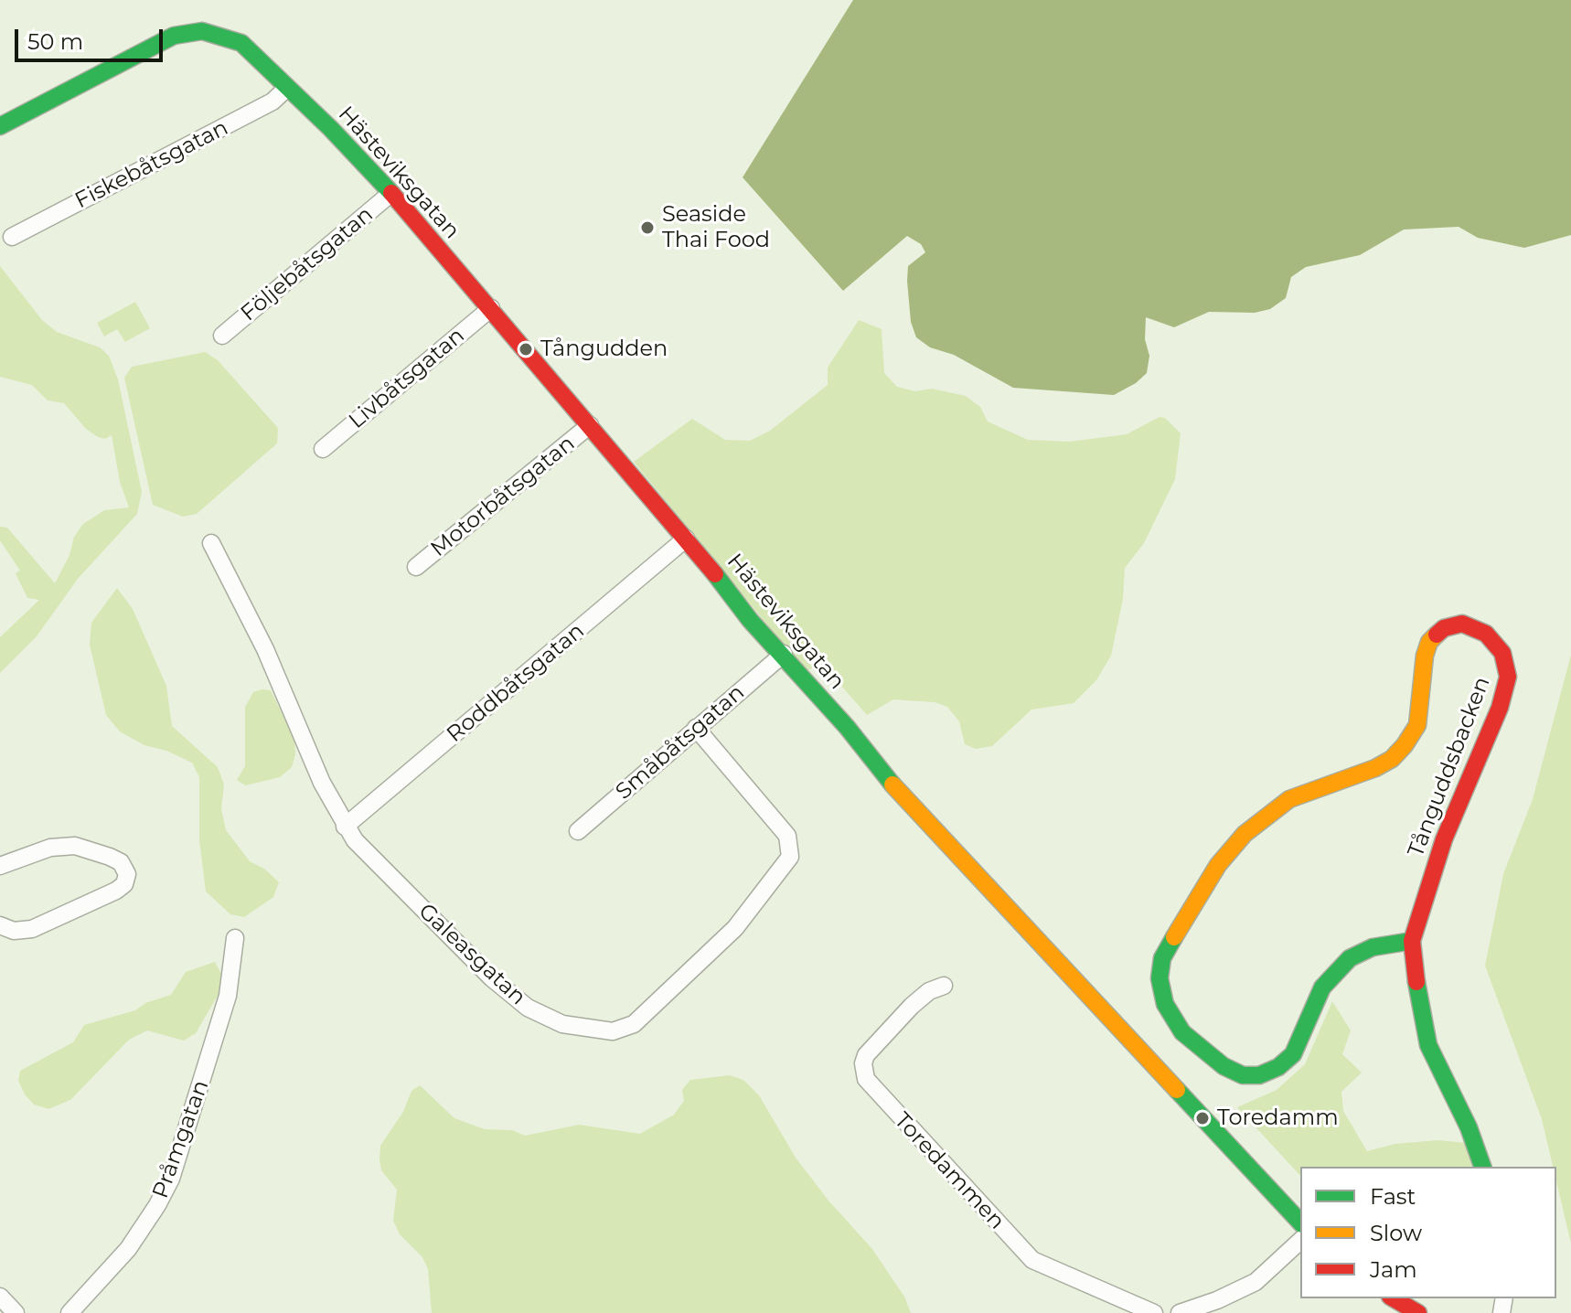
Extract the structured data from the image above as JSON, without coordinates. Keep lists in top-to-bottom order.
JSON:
{
  "streets": {
    "street": [
      "Fiskebåtsgatan",
      "Hästeviksgatan",
      "Följebåtsgatan",
      "Livbåtsgatan",
      "Motorbåtsgatan",
      "Roddbåtsgatan",
      "Småbåtsgatan",
      "Tånguddsbacken",
      "Galeasgatan",
      "Pråmgatan",
      "Toredammen"
    ]
  },
  "crossings": [
    ["Fiskebåtsgatan", "Hästeviksgatan"],
    ["Hästeviksgatan", "Följebåtsgatan"],
    ["Hästeviksgatan", "Livbåtsgatan"],
    ["Hästeviksgatan", "Motorbåtsgatan"],
    ["Hästeviksgatan", "Roddbåtsgatan"],
    ["Hästeviksgatan", "Småbåtsgatan"],
    ["Roddbåtsgatan", "Galeasgatan"],
    ["Småbåtsgatan", "Galeasgatan"]
  ],
  "places": ["Seaside Thai Food", "Tångudden", "Toredamm"],
  "legend": ["Fast", "Slow", "Jam"],
  "scale_bar": "50 m"
}
